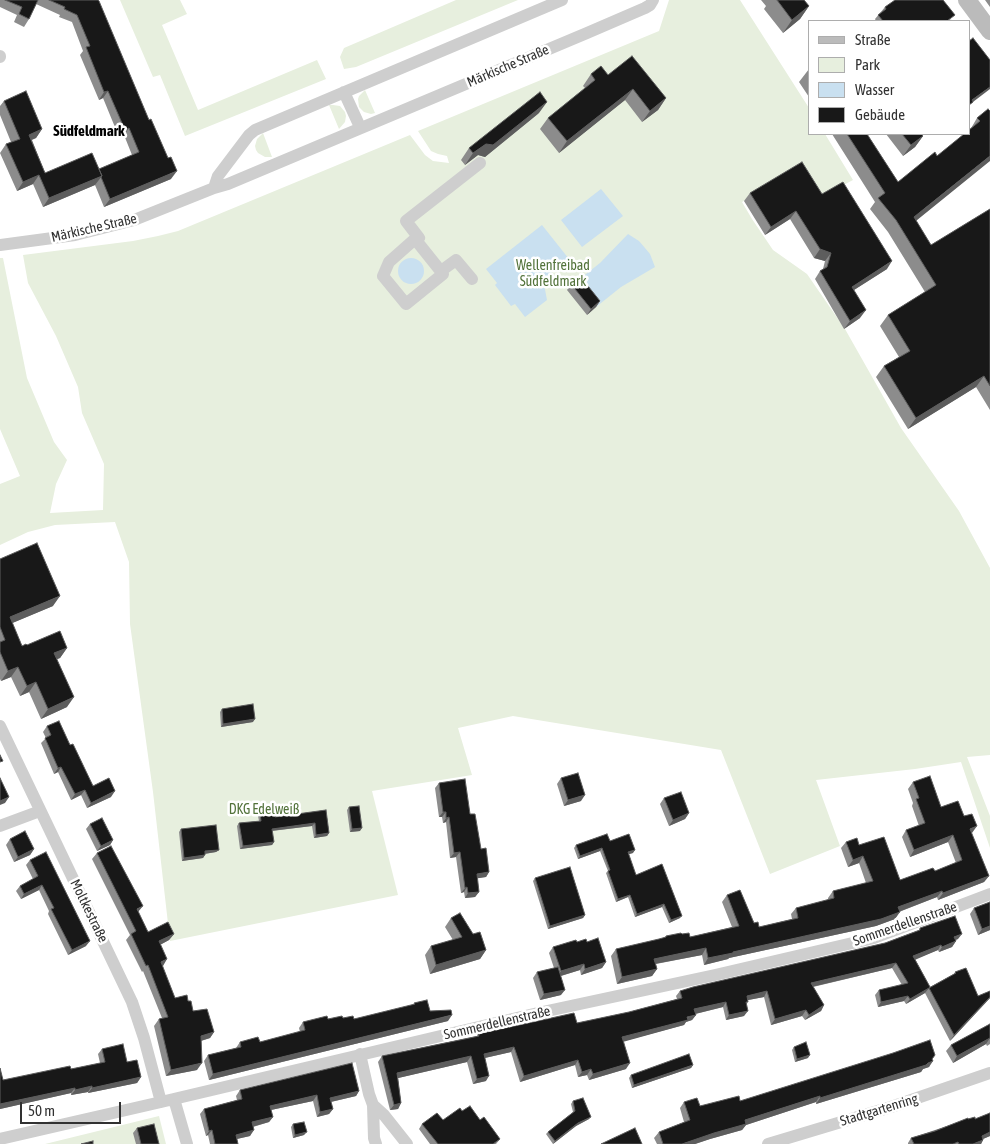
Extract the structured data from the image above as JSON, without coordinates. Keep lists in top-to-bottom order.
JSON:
{
  "streets": {
    "street": [
      "Märkische Straße",
      "Moltkestraße",
      "Sommerdellenstraße",
      "Stadtgartenring"
    ]
  },
  "crossings": [
    ["Moltkestraße", "Sommerdellenstraße"]
  ],
  "districts": ["Südfeldmark"],
  "parks": ["Wellenfreibad Südfeldmark", "DKG Edelweiß"],
  "legend": [
    "Straße",
    "Park",
    "Wasser",
    "Gebäude"
  ],
  "scale_bar": "50 m"
}
